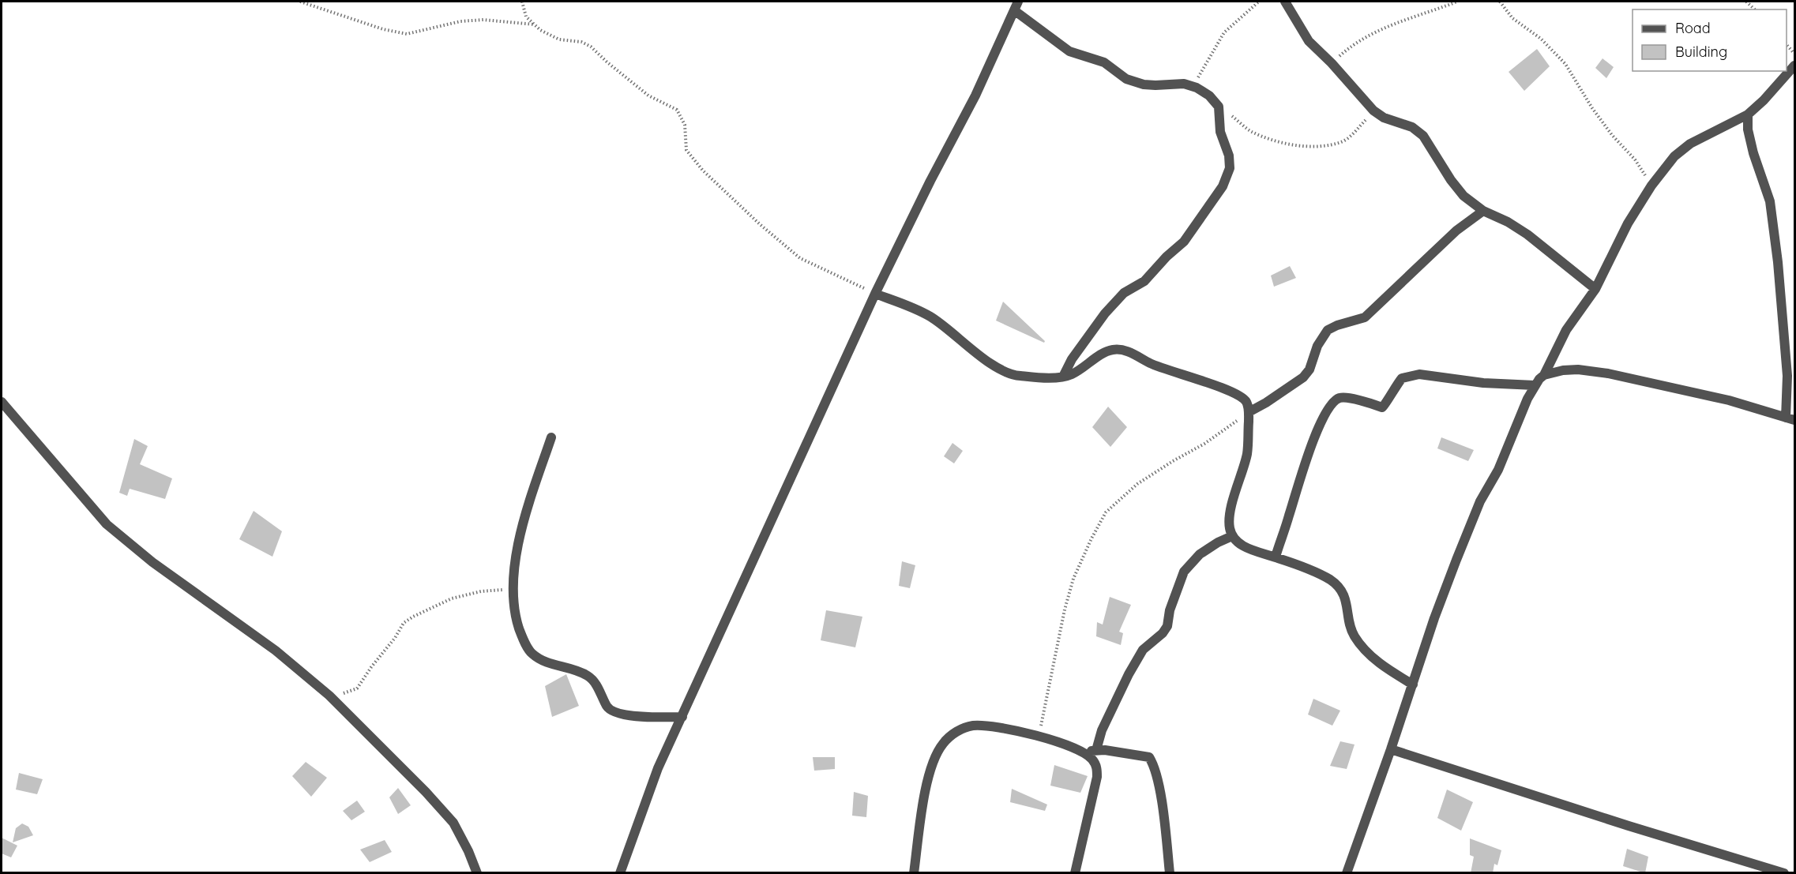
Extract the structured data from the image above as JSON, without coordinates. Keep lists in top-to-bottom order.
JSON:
{
  "legend": ["Road", "Building"]
}
